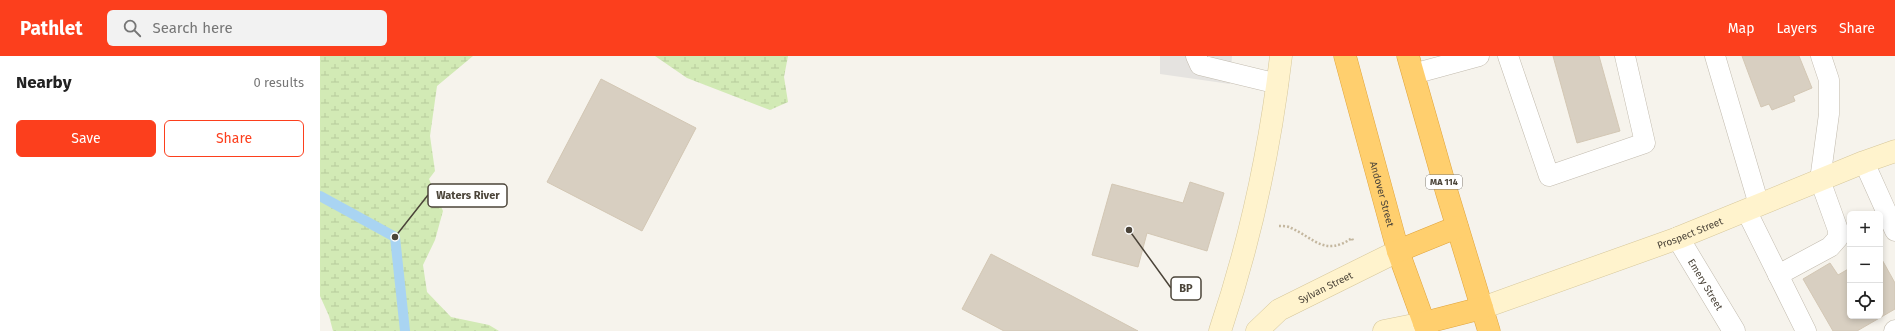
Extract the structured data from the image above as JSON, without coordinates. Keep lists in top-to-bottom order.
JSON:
{
  "streets": {
    "highway": ["MA 114", "Andover Street"],
    "main road": ["Prospect Street", "Sylvan Street"],
    "street": ["Emery Street"]
  },
  "crossings": [
    ["MA 114", "Prospect Street"],
    ["Andover Street", "Sylvan Street"],
    ["Prospect Street", "Emery Street"]
  ],
  "places": ["BP", "Waters River"],
  "page": {
    "header": "Pathlet",
    "search": "Search here",
    "nav": ["Map", "Layers", "Share"],
    "heading": ["Nearby", "0 results"],
    "buttons": ["Save", "Share"],
    "map_buttons": ["+", "−"]
  }
}
